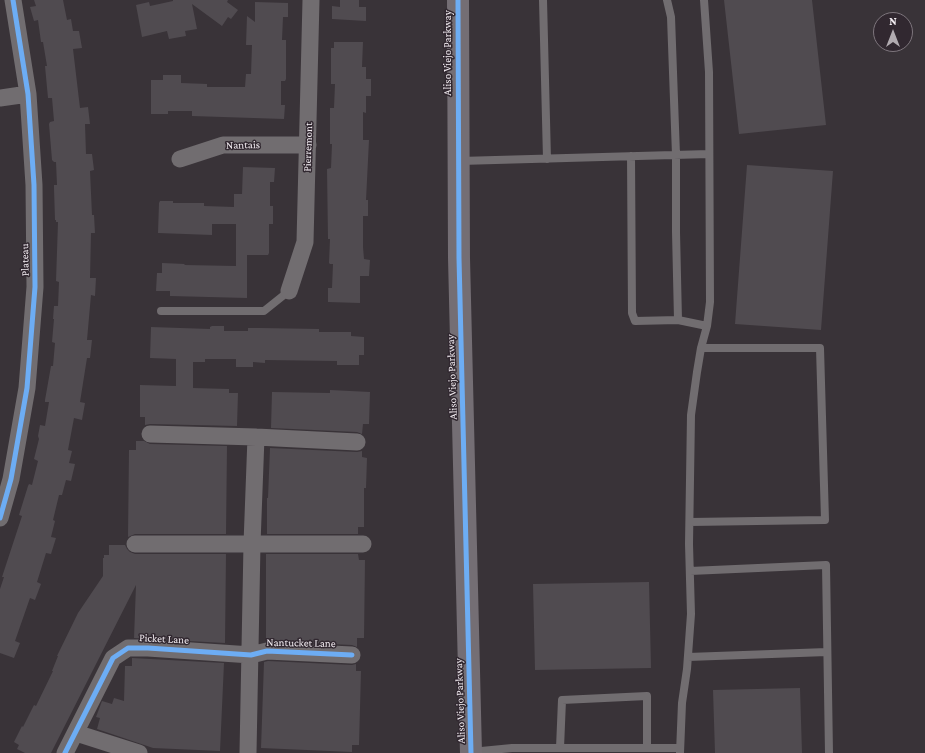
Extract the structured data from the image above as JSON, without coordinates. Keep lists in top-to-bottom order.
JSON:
{
  "streets": {
    "main road": ["Aliso Viejo Parkway"],
    "street": [
      "Nantais",
      "Pierremont",
      "Plateau",
      "Picket Lane",
      "Nantucket Lane"
    ]
  },
  "crossings": [
    ["Nantais", "Pierremont"],
    ["Picket Lane", "Nantucket Lane"]
  ],
  "north": "top"
}
